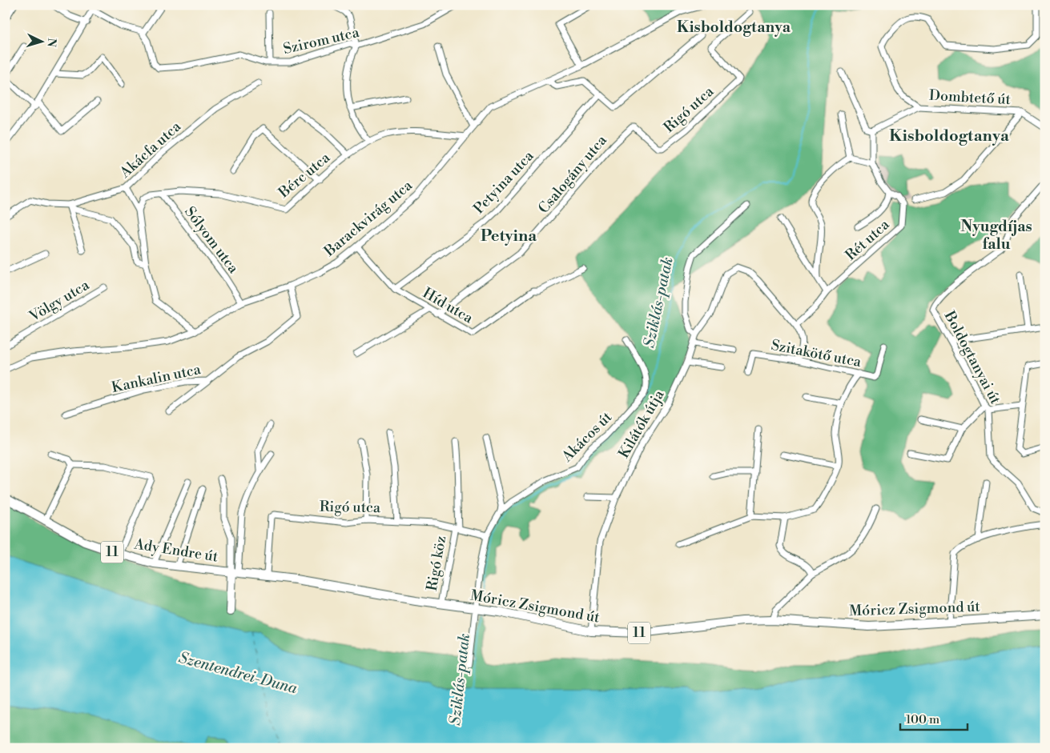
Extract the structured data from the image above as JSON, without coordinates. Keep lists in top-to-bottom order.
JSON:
{
  "streets": {
    "main road": ["Ady Endre út", "11", "Móricz Zsigmond út"],
    "street": [
      "Szirom utca",
      "Dombtető út",
      "Rigó utca",
      "Akácfa utca",
      "Csalogány utca",
      "Bérc utca",
      "Petyina utca",
      "Barackvirág utca",
      "Sólyom utca",
      "Rét utca",
      "Völgy utca",
      "Híd utca",
      "Szitakötő utca",
      "Boldogtanyai út",
      "Kankalin utca",
      "Kilátók útja",
      "Akácos út",
      "Rigó köz"
    ]
  },
  "crossings": [
    ["Rigó utca", "Csalogány utca"],
    ["Rigó utca", "Akácos út"],
    ["Rigó utca", "Rigó köz"],
    ["Rigó utca", "Móricz Zsigmond út"],
    ["Csalogány utca", "Híd utca"],
    ["Bérc utca", "Barackvirág utca"],
    ["Bérc utca", "Sólyom utca"],
    ["Petyina utca", "Híd utca"],
    ["Barackvirág utca", "Sólyom utca"],
    ["Barackvirág utca", "Híd utca"],
    ["Barackvirág utca", "Kankalin utca"],
    ["Kilátók útja", "Móricz Zsigmond út"],
    ["Akácos út", "Móricz Zsigmond út"],
    ["Ady Endre út", "Móricz Zsigmond út"],
    ["Rigó köz", "Móricz Zsigmond út"]
  ],
  "districts": [
    "Kisboldogtanya",
    "Kisboldogtanya",
    "Nyugdíjas falu",
    "Petyina"
  ],
  "water": ["Sziklás-patak", "Szentendrei-Duna"],
  "scale_bar": "100 m",
  "north": "right"
}
